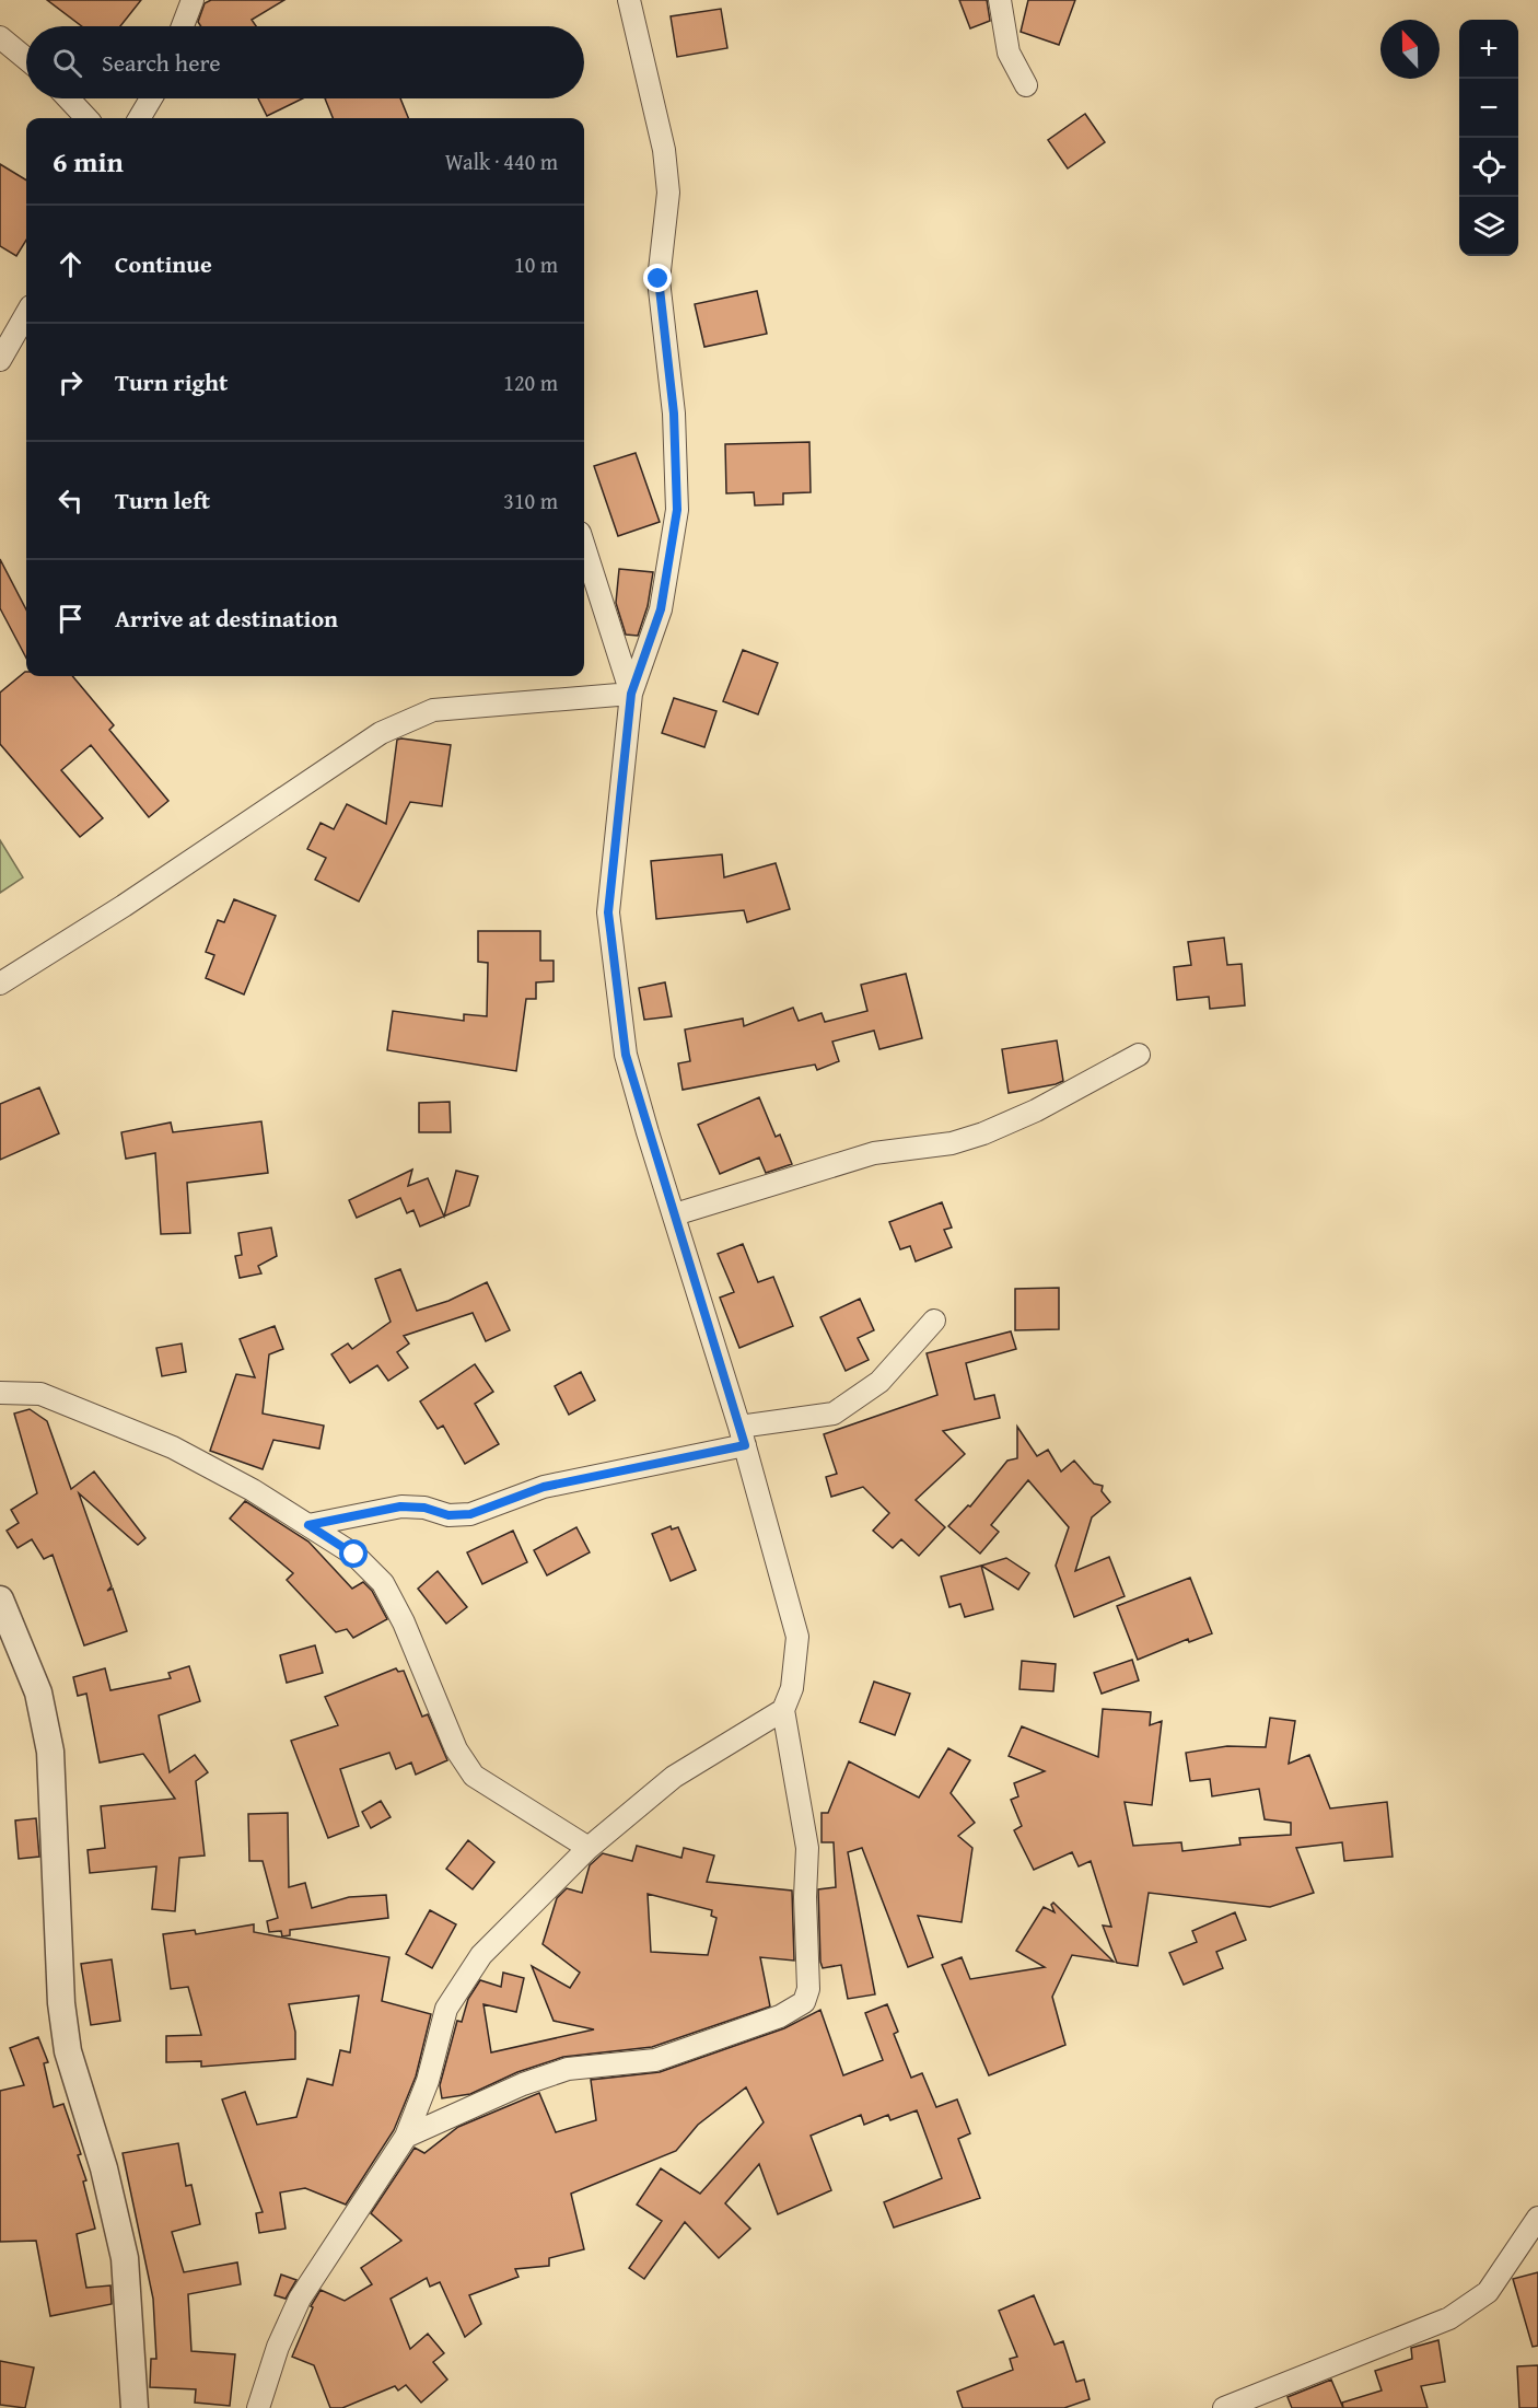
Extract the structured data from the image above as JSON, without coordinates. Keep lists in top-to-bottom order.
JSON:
{
  "north": "top",
  "page": {
    "map_buttons": ["+", "−"],
    "search": "Search here",
    "heading": ["6 min", "Walk · 440 m"],
    "list": [
      ["Continue", "10 m"],
      ["Turn right", "120 m"],
      ["Turn left", "310 m"],
      "Arrive at destination"
    ]
  }
}
